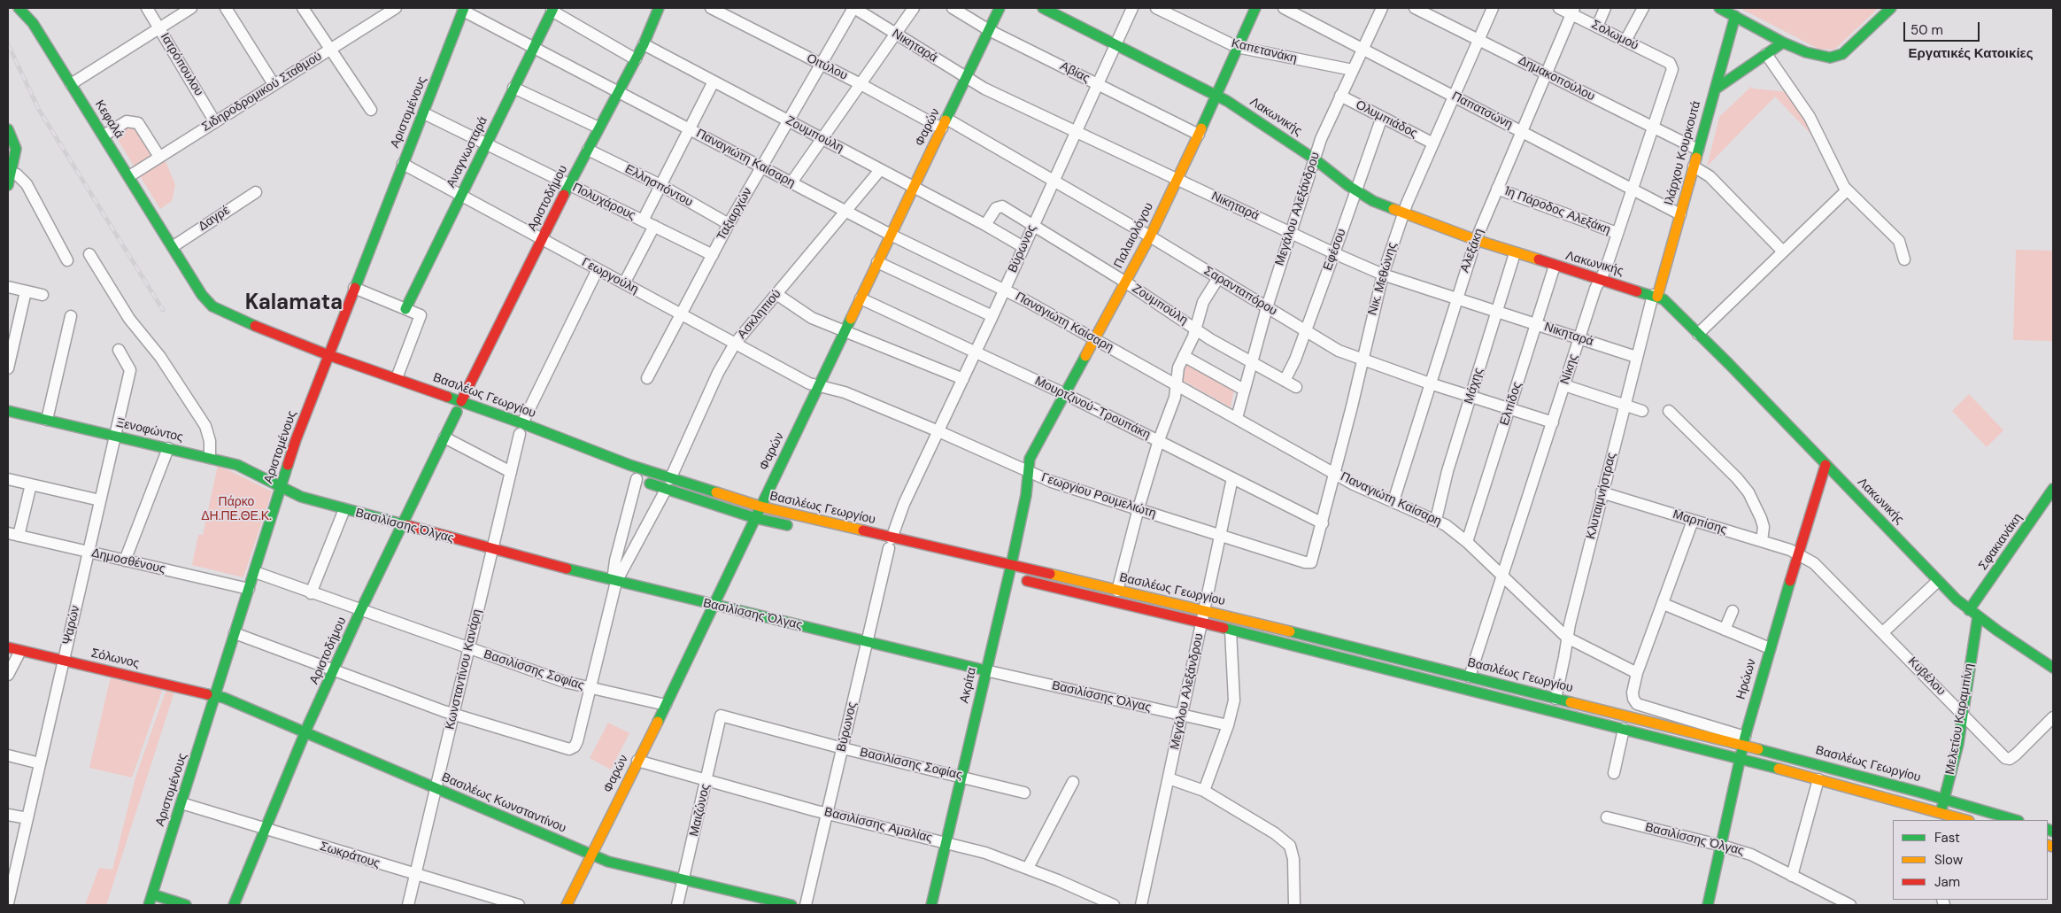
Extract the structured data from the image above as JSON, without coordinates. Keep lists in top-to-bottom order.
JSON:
{
  "streets": {
    "main road": [
      "Αριστομένους",
      "Λακωνικής",
      "Κεφαλά",
      "Φαρών",
      "Αναγνωσταρά",
      "Ιλάρχου Κουρκουτά",
      "Αριστοδήμου",
      "Παλαιολόγου",
      "Βασιλέως Γεωργίου",
      "Ξενοφώντος",
      "Βασιλίσσης Όλγας",
      "Σφακιανάκη",
      "Σόλωνος",
      "Ηρώων",
      "Ακρίτα",
      "Μελετίου Καραμπίνη",
      "Βασιλέως Κωνσταντίνου"
    ],
    "street": [
      "Σολωμού",
      "Νικηταρά",
      "Καπετανάκη",
      "Ιατρόπουλου",
      "Οιτύλου",
      "Αβίας",
      "Δημακοπούλου",
      "Σιδηροδρομικού Σταθμού",
      "Παπατσώνη",
      "Ολυμπιάδος",
      "Ζουμπούλη",
      "Παναγιώτη Καίσαρη",
      "Ελλησπόντου",
      "Πολυχάρους",
      "Μεγάλου Αλεξάνδρου",
      "1η Πάροδος Αλεξάκη",
      "Ταξιαρχών",
      "Δαγρέ",
      "Βύρωνος",
      "Εφέσου",
      "Αλεξάκη",
      "Γεωργούλη",
      "Νικ. Μεθώνης",
      "Σαρανταπόρου",
      "Ασκληπιού",
      "Νίκης",
      "Μάχης",
      "Ελπίδος",
      "Μουρτζινού-Τρουπάκη",
      "Γεωργίου Ρουμελιώτη",
      "Κλυταιμνήστρας",
      "Μαρπίσης",
      "Δημοσθένους",
      "Ψαρών",
      "Κωνσταντίνου Κανάρη",
      "Βασιλίσσης Σοφίας",
      "Κυβέλου",
      "Μαιζώνος",
      "Βασιλίσσης Αμαλίας",
      "Σωκράτους"
    ]
  },
  "crossings": [
    ["Σολωμού", "Αλεξάκη"],
    ["Σολωμού", "Νίκης"],
    ["Νικηταρά", "Φαρών"],
    ["Νικηταρά", "Μεγάλου Αλεξάνδρου"],
    ["Νικηταρά", "Ταξιαρχών"],
    ["Νικηταρά", "Παλαιολόγου"],
    ["Νικηταρά", "Βύρωνος"],
    ["Νικηταρά", "Εφέσου"],
    ["Νικηταρά", "Αλεξάκη"],
    ["Νικηταρά", "Νικ. Μεθώνης"],
    ["Νικηταρά", "Νίκης"],
    ["Νικηταρά", "Μάχης"],
    ["Νικηταρά", "Ελπίδος"],
    ["Νικηταρά", "Κλυταιμνήστρας"],
    ["Καπετανάκη", "Μεγάλου Αλεξάνδρου"],
    ["Καπετανάκη", "Παλαιολόγου"],
    ["Ιατρόπουλου", "Σιδηροδρομικού Σταθμού"],
    ["Οιτύλου", "Φαρών"],
    ["Οιτύλου", "Ταξιαρχών"],
    ["Οιτύλου", "Σαρανταπόρου"],
    ["Αβίας", "Φαρών"],
    ["Αβίας", "Παλαιολόγου"],
    ["Αβίας", "Βύρωνος"],
    ["Δημακοπούλου", "Ιλάρχου Κουρκουτά"],
    ["Δημακοπούλου", "Αλεξάκη"],
    ["Δημακοπούλου", "Νικ. Μεθώνης"],
    ["Δημακοπούλου", "Νίκης"],
    ["Σιδηροδρομικού Σταθμού", "Κεφαλά"],
    ["Παπατσώνη", "Ιλάρχου Κουρκουτά"],
    ["Παπατσώνη", "Μεγάλου Αλεξάνδρου"],
    ["Παπατσώνη", "Αλεξάκη"],
    ["Παπατσώνη", "Νικ. Μεθώνης"],
    ["Παπατσώνη", "Νίκης"],
    ["Αριστομένους", "Κεφαλά"],
    ["Αριστομένους", "Παναγιώτη Καίσαρη"],
    ["Αριστομένους", "Πολυχάρους"],
    ["Αριστομένους", "Γεωργούλη"],
    ["Αριστομένους", "Βασιλέως Γεωργίου"],
    ["Αριστομένους", "Ξενοφώντος"],
    ["Αριστομένους", "Βασιλίσσης Όλγας"],
    ["Αριστομένους", "Δημοσθένους"],
    ["Αριστομένους", "Σόλωνος"],
    ["Αριστομένους", "Βασιλίσσης Σοφίας"],
    ["Αριστομένους", "Βασιλέως Κωνσταντίνου"],
    ["Αριστομένους", "Σωκράτους"],
    ["Λακωνικής", "Ιλάρχου Κουρκουτά"],
    ["Λακωνικής", "Μεγάλου Αλεξάνδρου"],
    ["Λακωνικής", "Παλαιολόγου"],
    ["Λακωνικής", "Βύρωνος"],
    ["Λακωνικής", "Εφέσου"],
    ["Λακωνικής", "Αλεξάκη"],
    ["Λακωνικής", "Νικ. Μεθώνης"],
    ["Λακωνικής", "Νίκης"],
    ["Λακωνικής", "Μάχης"],
    ["Λακωνικής", "Ελπίδος"],
    ["Λακωνικής", "Κλυταιμνήστρας"],
    ["Λακωνικής", "Σφακιανάκη"],
    ["Λακωνικής", "Ηρώων"],
    ["Λακωνικής", "Μελετίου Καραμπίνη"],
    ["Κεφαλά", "Δαγρέ"],
    ["Κεφαλά", "Βασιλέως Γεωργίου"],
    ["Ολυμπιάδος", "Μεγάλου Αλεξάνδρου"],
    ["Ολυμπιάδος", "Εφέσου"],
    ["Ολυμπιάδος", "Νικ. Μεθώνης"],
    ["Φαρών", "Ζουμπούλη"],
    ["Φαρών", "Παναγιώτη Καίσαρη"],
    ["Φαρών", "Γεωργούλη"],
    ["Φαρών", "Σαρανταπόρου"],
    ["Φαρών", "Βασιλέως Γεωργίου"],
    ["Φαρών", "Μουρτζινού-Τρουπάκη"],
    ["Φαρών", "Γεωργίου Ρουμελιώτη"],
    ["Φαρών", "Βασιλίσσης Όλγας"],
    ["Φαρών", "Βασιλίσσης Σοφίας"],
    ["Φαρών", "Βασιλέως Κωνσταντίνου"],
    ["Φαρών", "Βασιλίσσης Αμαλίας"],
    ["Ζουμπούλη", "Αριστοδήμου"],
    ["Ζουμπούλη", "Μεγάλου Αλεξάνδρου"],
    ["Ζουμπούλη", "Ταξιαρχών"],
    ["Ζουμπούλη", "Παλαιολόγου"],
    ["Ζουμπούλη", "Βύρωνος"],
    ["Ζουμπούλη", "Εφέσου"],
    ["Ζουμπούλη", "Ασκληπιού"],
    ["Αναγνωσταρά", "Παναγιώτη Καίσαρη"],
    ["Αναγνωσταρά", "Πολυχάρους"],
    ["Αναγνωσταρά", "Γεωργούλη"],
    ["Ιλάρχου Κουρκουτά", "Κλυταιμνήστρας"],
    ["Παναγιώτη Καίσαρη", "Αριστοδήμου"],
    ["Παναγιώτη Καίσαρη", "Μεγάλου Αλεξάνδρου"],
    ["Παναγιώτη Καίσαρη", "Ταξιαρχών"],
    ["Παναγιώτη Καίσαρη", "Παλαιολόγου"],
    ["Παναγιώτη Καίσαρη", "Βύρωνος"],
    ["Παναγιώτη Καίσαρη", "Αλεξάκη"],
    ["Παναγιώτη Καίσαρη", "Νικ. Μεθώνης"],
    ["Παναγιώτη Καίσαρη", "Ασκληπιού"],
    ["Παναγιώτη Καίσαρη", "Νίκης"],
    ["Παναγιώτη Καίσαρη", "Μάχης"],
    ["Παναγιώτη Καίσαρη", "Ελπίδος"],
    ["Παναγιώτη Καίσαρη", "Κλυταιμνήστρας"],
    ["Ελλησπόντου", "Αριστοδήμου"],
    ["Ελλησπόντου", "Ταξιαρχών"],
    ["Αριστοδήμου", "Πολυχάρους"],
    ["Αριστοδήμου", "Γεωργούλη"],
    ["Αριστοδήμου", "Βασιλέως Γεωργίου"],
    ["Αριστοδήμου", "Βασιλίσσης Όλγας"],
    ["Αριστοδήμου", "Βασιλίσσης Σοφίας"],
    ["Αριστοδήμου", "Βασιλέως Κωνσταντίνου"],
    ["Αριστοδήμου", "Σωκράτους"],
    ["Πολυχάρους", "Ταξιαρχών"],
    ["Μεγάλου Αλεξάνδρου", "Σαρανταπόρου"],
    ["Μεγάλου Αλεξάνδρου", "Βασιλέως Γεωργίου"],
    ["Μεγάλου Αλεξάνδρου", "Μουρτζινού-Τρουπάκη"],
    ["Μεγάλου Αλεξάνδρου", "Γεωργίου Ρουμελιώτη"],
    ["Μεγάλου Αλεξάνδρου", "Βασιλίσσης Όλγας"],
    ["1η Πάροδος Αλεξάκη", "Αλεξάκη"],
    ["1η Πάροδος Αλεξάκη", "Νίκης"],
    ["Ταξιαρχών", "Γεωργούλη"],
    ["Παλαιολόγου", "Σαρανταπόρου"],
    ["Παλαιολόγου", "Μουρτζινού-Τρουπάκη"],
    ["Παλαιολόγου", "Γεωργίου Ρουμελιώτη"],
    ["Παλαιολόγου", "Ακρίτα"],
    ["Βύρωνος", "Σαρανταπόρου"],
    ["Βύρωνος", "Βασιλέως Γεωργίου"],
    ["Βύρωνος", "Μουρτζινού-Τρουπάκη"],
    ["Βύρωνος", "Γεωργίου Ρουμελιώτη"],
    ["Βύρωνος", "Βασιλίσσης Όλγας"],
    ["Βύρωνος", "Βασιλίσσης Σοφίας"],
    ["Βύρωνος", "Βασιλίσσης Αμαλίας"],
    ["Εφέσου", "Σαρανταπόρου"],
    ["Αλεξάκη", "Σαρανταπόρου"],
    ["Γεωργούλη", "Ασκληπιού"],
    ["Γεωργούλη", "Γεωργίου Ρουμελιώτη"],
    ["Γεωργούλη", "Κωνσταντίνου Κανάρη"],
    ["Νικ. Μεθώνης", "Σαρανταπόρου"],
    ["Νικ. Μεθώνης", "Μουρτζινού-Τρουπάκη"],
    ["Νικ. Μεθώνης", "Γεωργίου Ρουμελιώτη"],
    ["Σαρανταπόρου", "Νίκης"],
    ["Σαρανταπόρου", "Μάχης"],
    ["Σαρανταπόρου", "Ελπίδος"],
    ["Ασκληπιού", "Βασιλέως Γεωργίου"],
    ["Ασκληπιού", "Βασιλίσσης Όλγας"],
    ["Νίκης", "Βασιλέως Γεωργίου"],
    ["Βασιλέως Γεωργίου", "Κλυταιμνήστρας"],
    ["Βασιλέως Γεωργίου", "Κωνσταντίνου Κανάρη"],
    ["Βασιλέως Γεωργίου", "Ηρώων"],
    ["Βασιλέως Γεωργίου", "Ακρίτα"],
    ["Βασιλέως Γεωργίου", "Μελετίου Καραμπίνη"],
    ["Ξενοφώντος", "Βασιλίσσης Όλγας"],
    ["Ξενοφώντος", "Ψαρών"],
    ["Γεωργίου Ρουμελιώτη", "Ακρίτα"],
    ["Κλυταιμνήστρας", "Μαρπίσης"],
    ["Μαρπίσης", "Κυβέλου"],
    ["Μαρπίσης", "Ηρώων"],
    ["Βασιλίσσης Όλγας", "Κωνσταντίνου Κανάρη"],
    ["Βασιλίσσης Όλγας", "Ηρώων"],
    ["Βασιλίσσης Όλγας", "Ακρίτα"],
    ["Δημοσθένους", "Ψαρών"],
    ["Ψαρών", "Σόλωνος"],
    ["Σόλωνος", "Βασιλέως Κωνσταντίνου"],
    ["Κωνσταντίνου Κανάρη", "Βασιλίσσης Σοφίας"],
    ["Κωνσταντίνου Κανάρη", "Βασιλέως Κωνσταντίνου"],
    ["Κωνσταντίνου Κανάρη", "Σωκράτους"],
    ["Βασιλίσσης Σοφίας", "Ακρίτα"],
    ["Βασιλίσσης Σοφίας", "Μαιζώνος"],
    ["Κυβέλου", "Ηρώων"],
    ["Κυβέλου", "Μελετίου Καραμπίνη"],
    ["Ακρίτα", "Βασιλίσσης Αμαλίας"],
    ["Βασιλέως Κωνσταντίνου", "Μαιζώνος"],
    ["Μαιζώνος", "Βασιλίσσης Αμαλίας"]
  ],
  "districts": ["Εργατικές Κατοικίες", "Kalamata"],
  "parks": ["Πάρκο ΔΗ.ΠΕ.ΘΕ.Κ."],
  "legend": ["Fast", "Slow", "Jam"],
  "scale_bar": "50 m"
}
